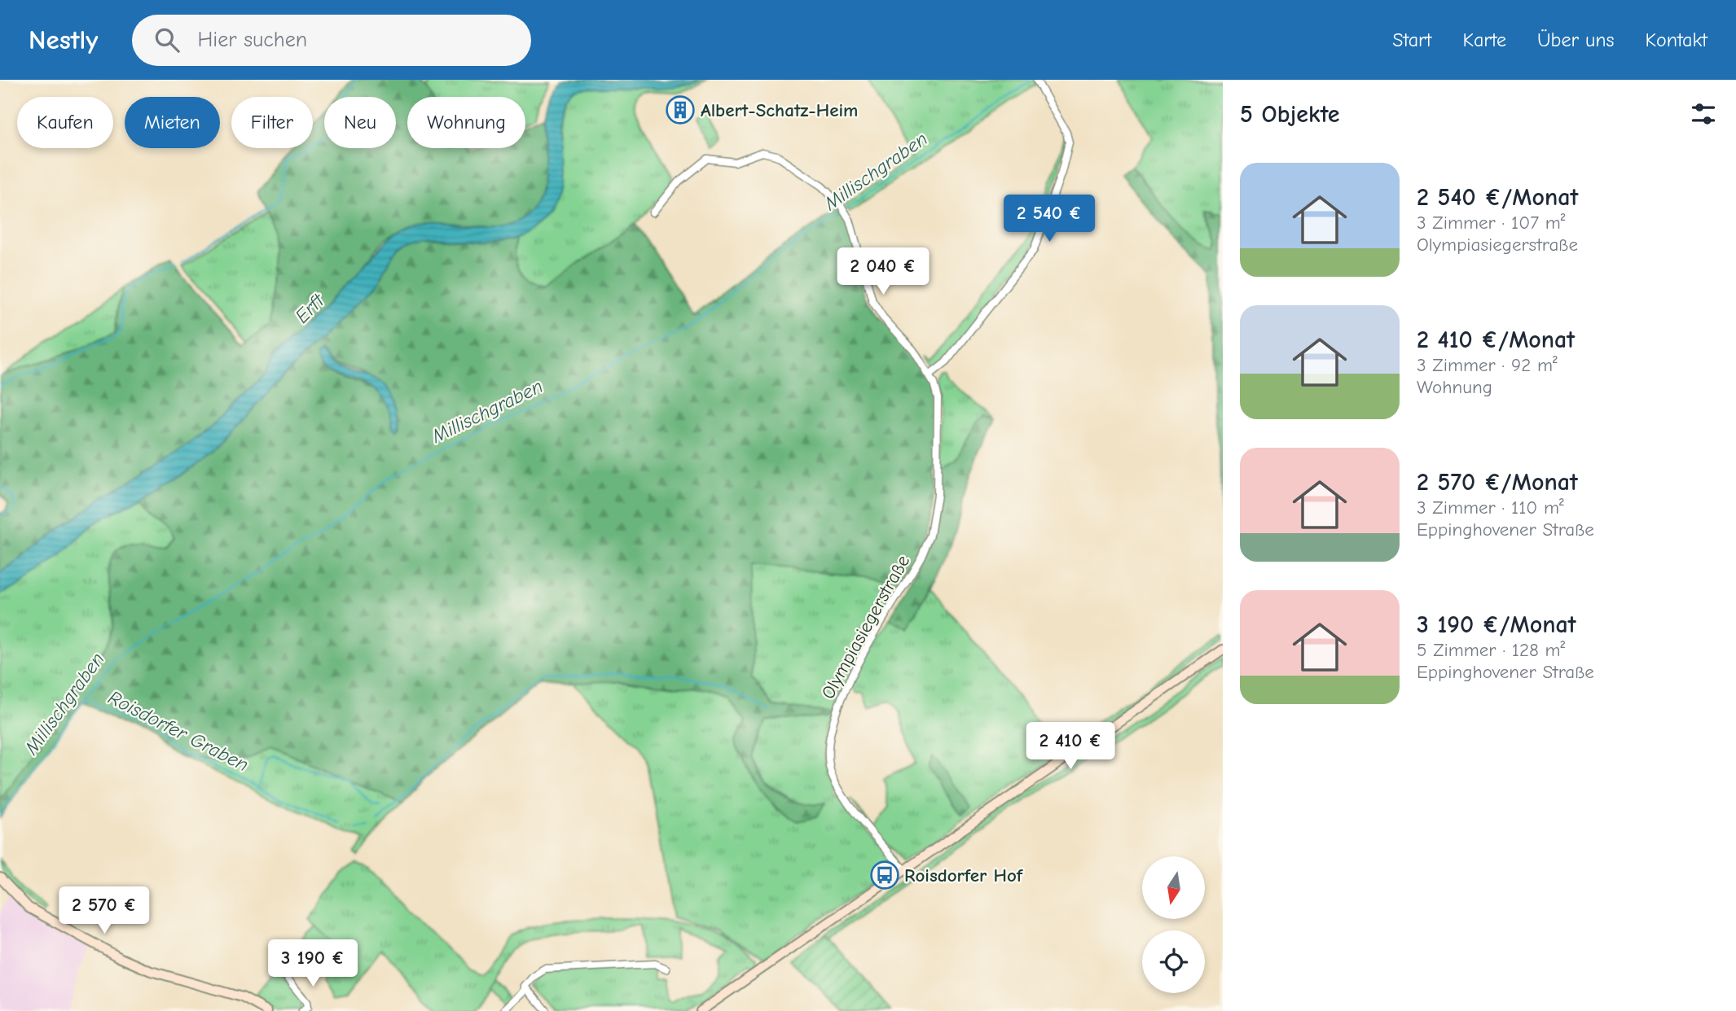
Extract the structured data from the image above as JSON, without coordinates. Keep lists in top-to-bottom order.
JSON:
{
  "streets": {
    "street": ["Olympiasiegerstraße"]
  },
  "water": ["Millischgraben", "Erft", "Roisdorfer Graben"],
  "places": {
    "building": ["Albert-Schatz-Heim"],
    "bus stop": ["Roisdorfer Hof"]
  },
  "north": "bottom",
  "page": {
    "header": "Nestly",
    "search": "Hier suchen",
    "nav": [
      "Start",
      "Karte",
      "Über uns",
      "Kontakt"
    ],
    "heading": "5 Objekte",
    "chip": [
      "Kaufen",
      "Mieten",
      "Filter",
      "Neu",
      "Wohnung"
    ],
    "list": [
      {
        "name": "2 540 €/Monat",
        "note": "3 Zimmer · 107 m² · Olympiasiegerstraße"
      },
      {
        "name": "2 410 €/Monat",
        "note": "3 Zimmer · 92 m² · Wohnung"
      },
      {
        "name": "2 570 €/Monat",
        "note": "3 Zimmer · 110 m² · Eppinghovener Straße"
      },
      {
        "name": "3 190 €/Monat",
        "note": "5 Zimmer · 128 m² · Eppinghovener Straße"
      }
    ],
    "price": [
      "2 540 €",
      "2 040 €",
      "2 410 €",
      "2 570 €",
      "3 190 €"
    ]
  }
}
